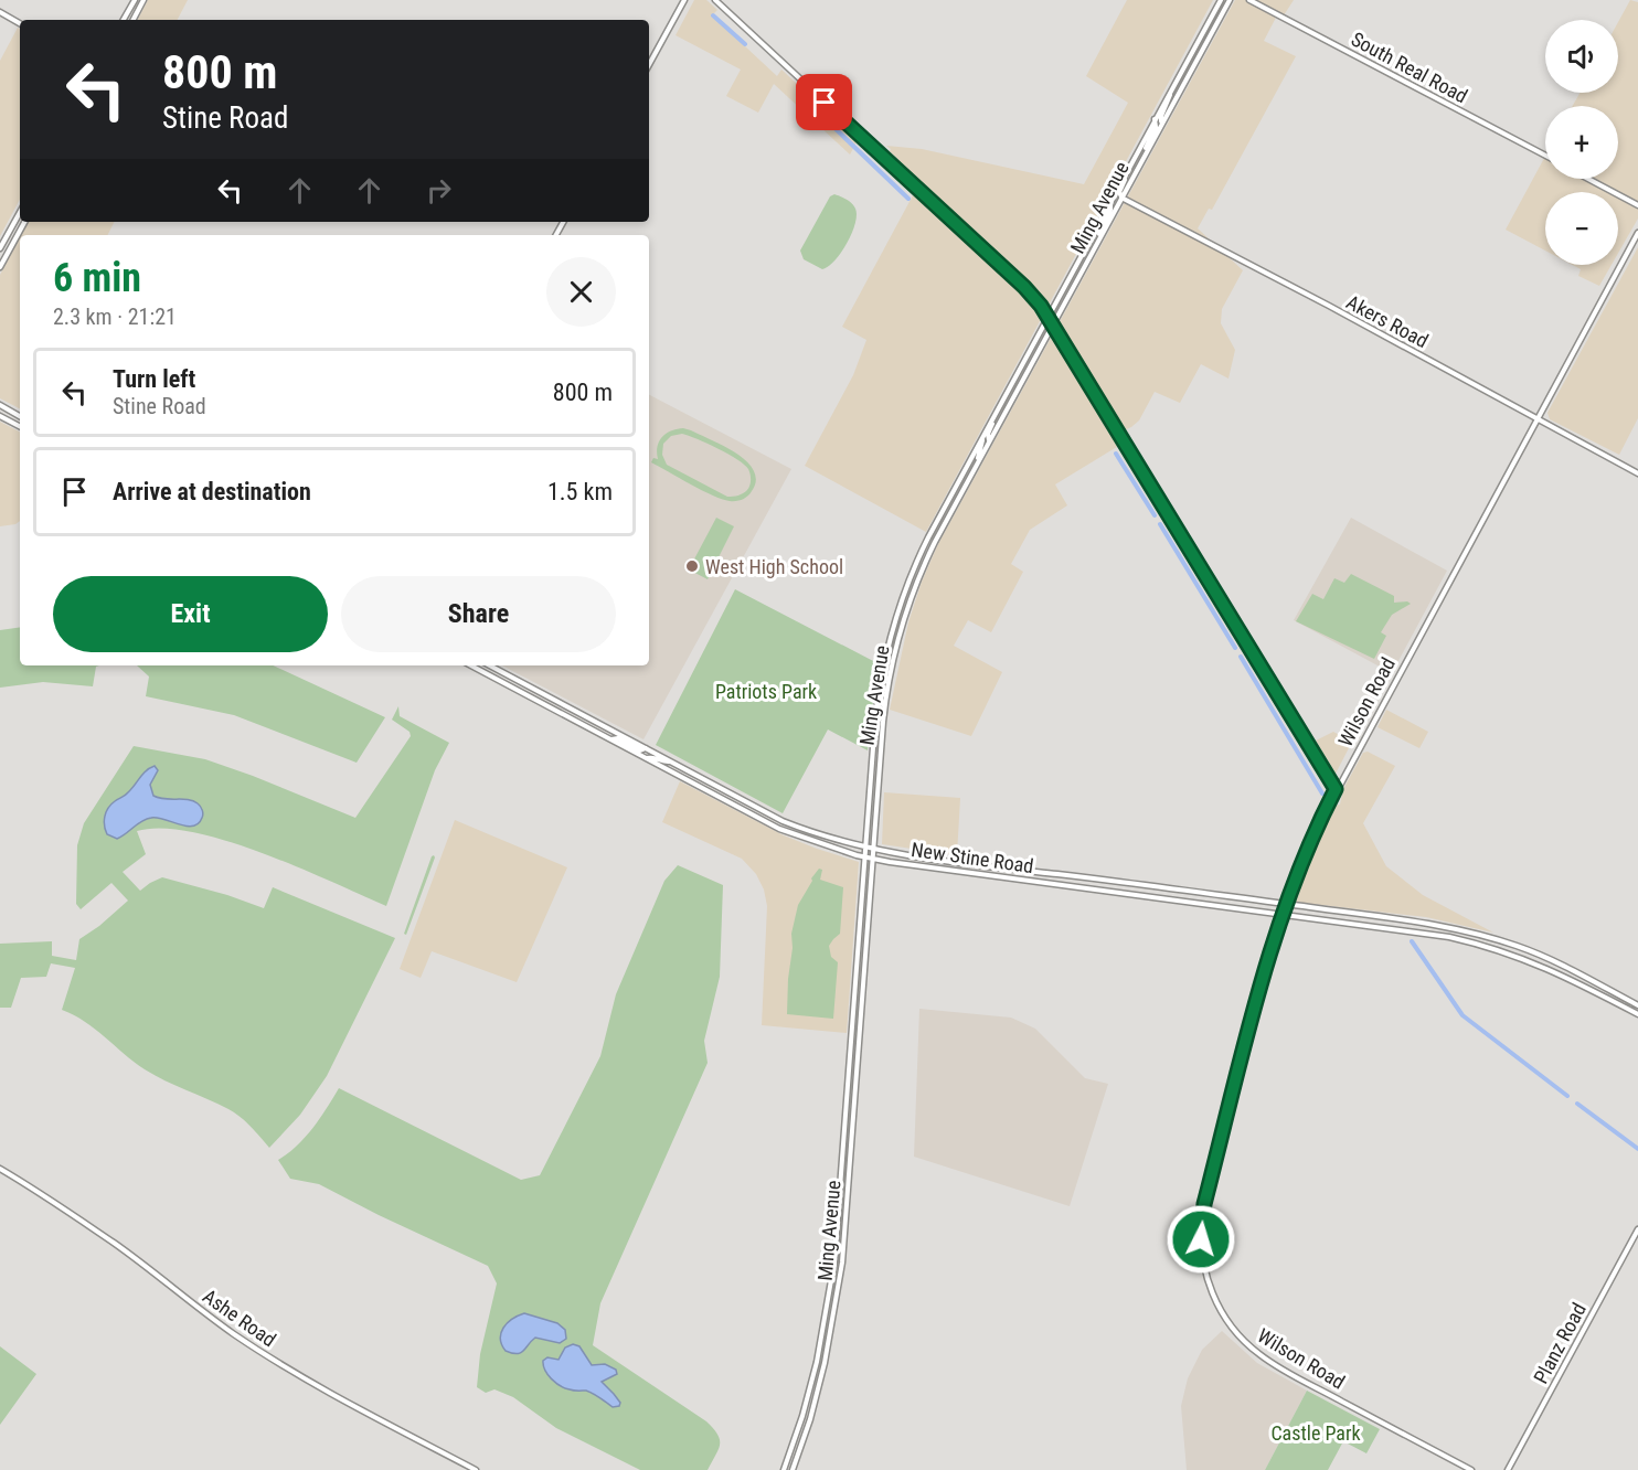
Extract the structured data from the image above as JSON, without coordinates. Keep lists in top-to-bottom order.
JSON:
{
  "streets": {
    "main road": [
      "South Real Road",
      "Ming Avenue",
      "Akers Road",
      "Wilson Road",
      "New Stine Road",
      "Ashe Road",
      "Planz Road"
    ]
  },
  "crossings": [
    ["Ming Avenue", "Akers Road"],
    ["Ming Avenue", "New Stine Road"],
    ["Akers Road", "Wilson Road"],
    ["Wilson Road", "New Stine Road"]
  ],
  "parks": ["Patriots Park", "Castle Park"],
  "places": ["West High School"],
  "page": {
    "map_buttons": ["+", "−"],
    "turn": ["800 m", "Stine Road"],
    "heading": ["6 min", "2.3 km · 21:21"],
    "list": [
      {
        "name": "Turn left",
        "note": "Stine Road",
        "value": "800 m"
      },
      {
        "name": "Arrive at destination",
        "value": "1.5 km"
      }
    ],
    "buttons": ["Exit", "Share"]
  }
}
